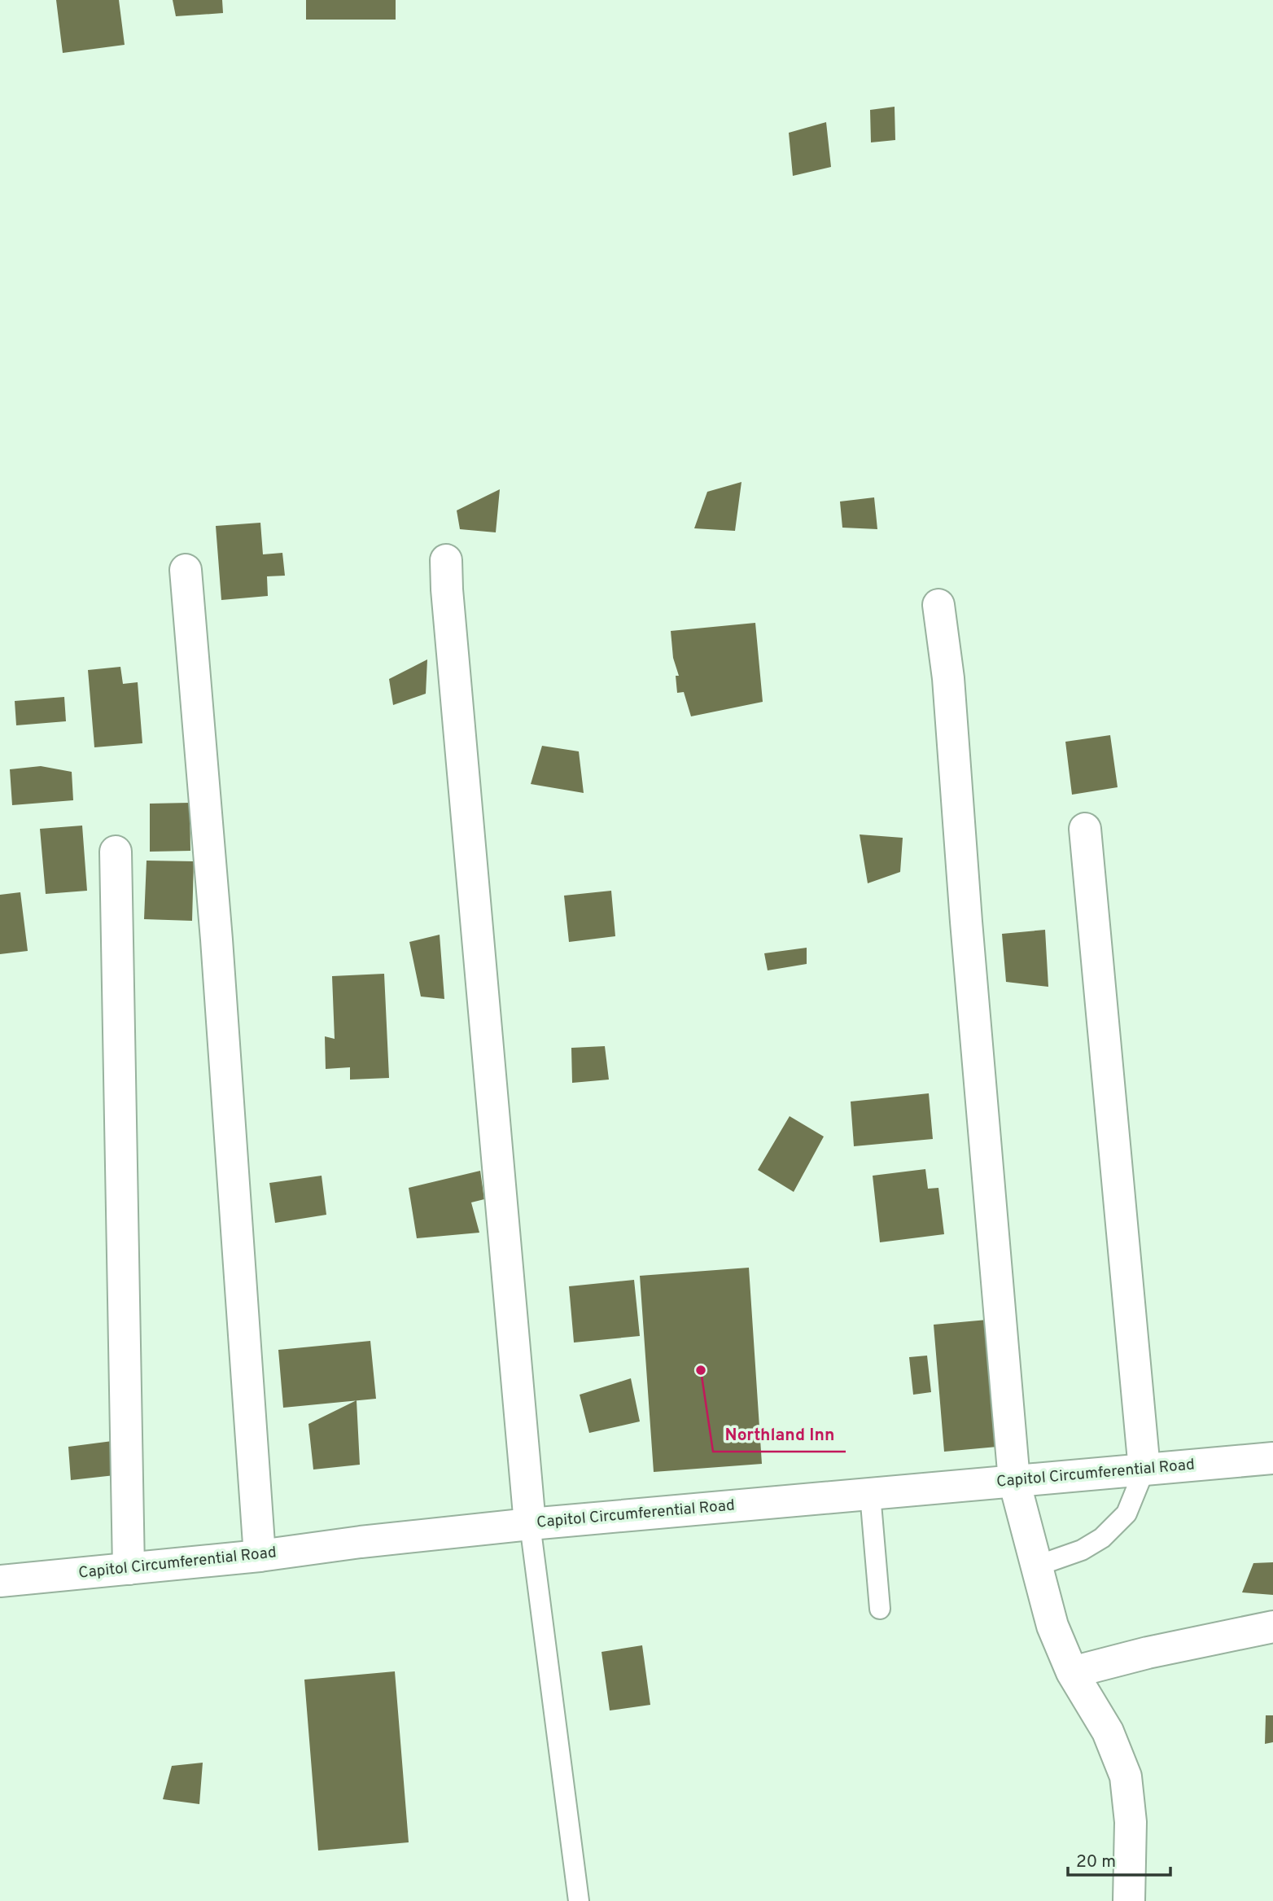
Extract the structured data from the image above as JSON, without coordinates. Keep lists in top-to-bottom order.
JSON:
{
  "streets": {
    "street": ["Capitol Circumferential Road"]
  },
  "places": ["Northland Inn"],
  "scale_bar": "20 m"
}
